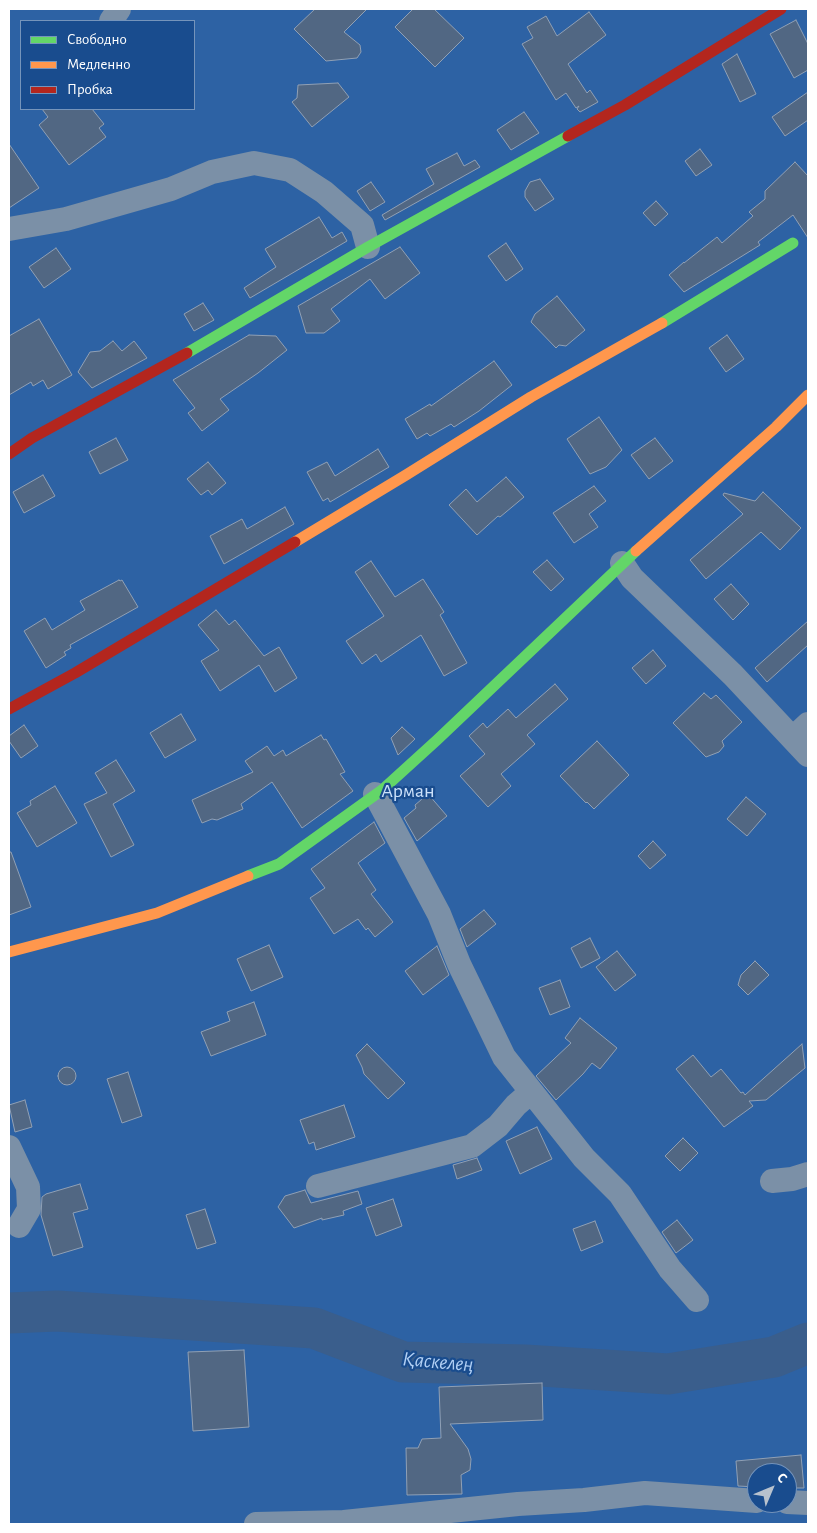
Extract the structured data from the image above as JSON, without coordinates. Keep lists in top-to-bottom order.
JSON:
{
  "water": ["Қаскелең"],
  "parks": ["Арман"],
  "legend": ["Свободно", "Медленно", "Пробка"],
  "north": "top right"
}
